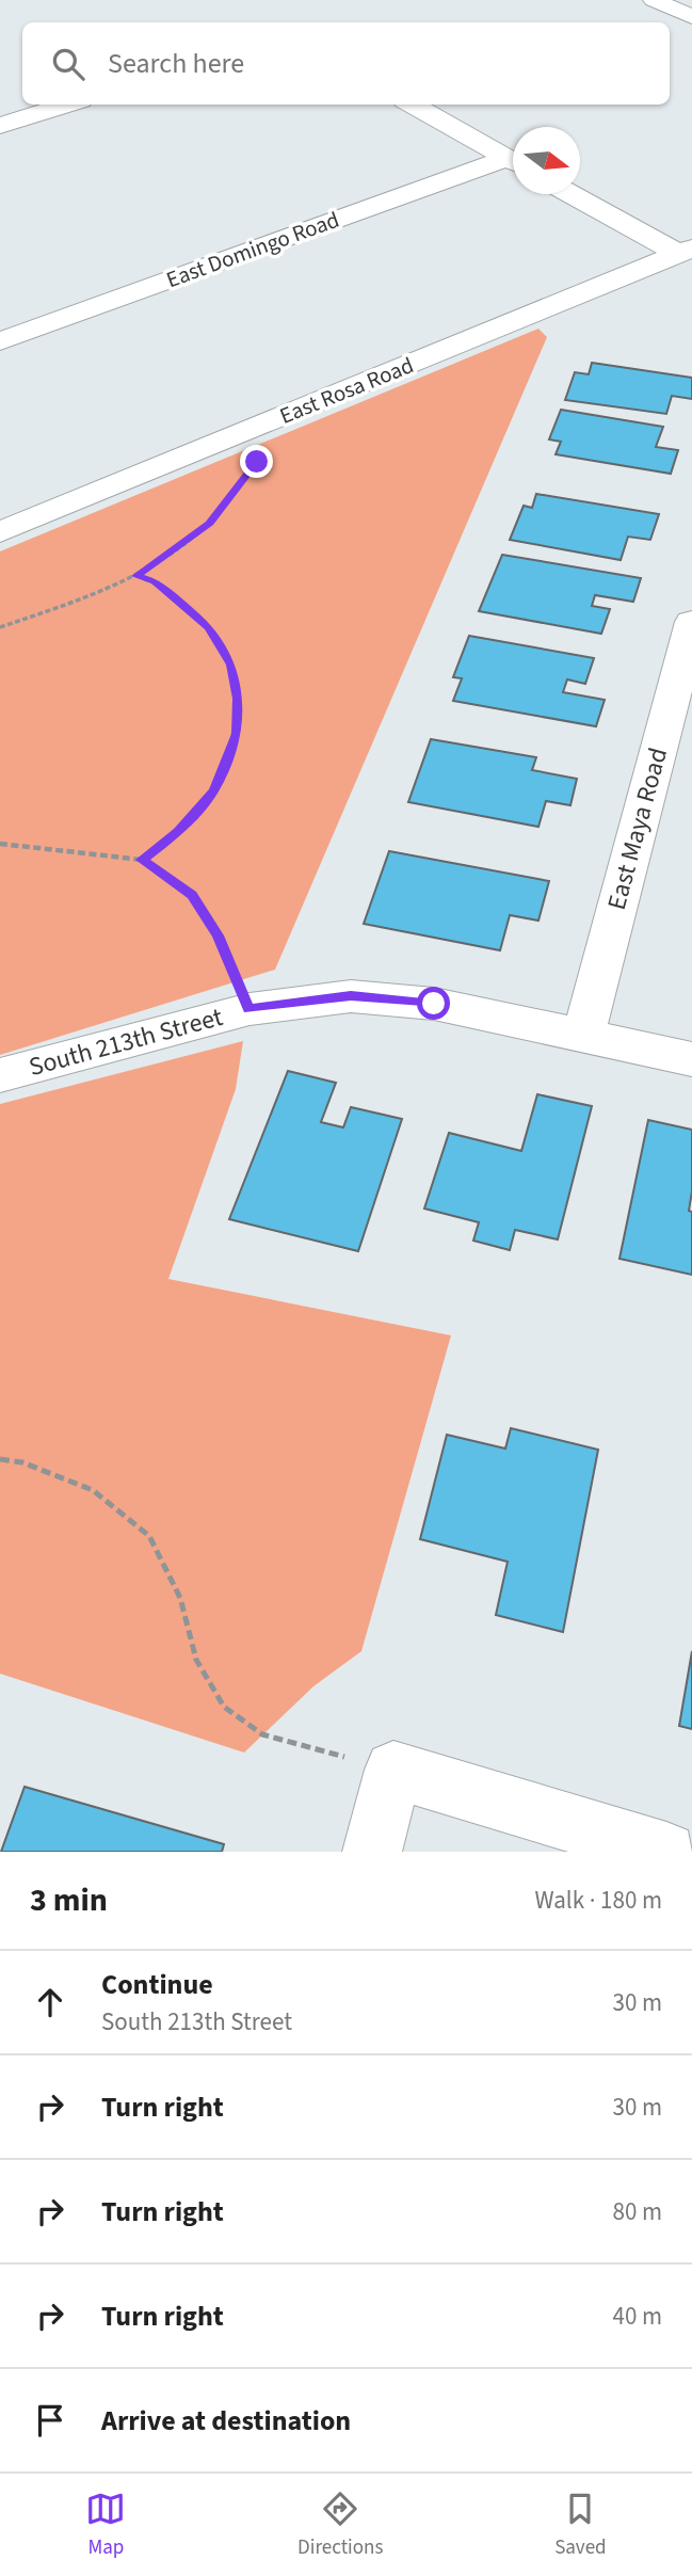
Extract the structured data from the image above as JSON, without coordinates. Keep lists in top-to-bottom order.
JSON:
{
  "streets": {
    "street": [
      "East Domingo Road",
      "East Rosa Road",
      "East Maya Road",
      "South 213th Street"
    ]
  },
  "crossings": [
    ["East Maya Road", "South 213th Street"]
  ],
  "north": "right",
  "page": {
    "search": "Search here",
    "heading": ["3 min", "Walk · 180 m"],
    "list": [
      ["Continue", "South 213th Street", "30 m"],
      ["Turn right", "30 m"],
      ["Turn right", "80 m"],
      ["Turn right", "40 m"],
      "Arrive at destination"
    ],
    "nav": ["Map", "Directions", "Saved"]
  }
}
